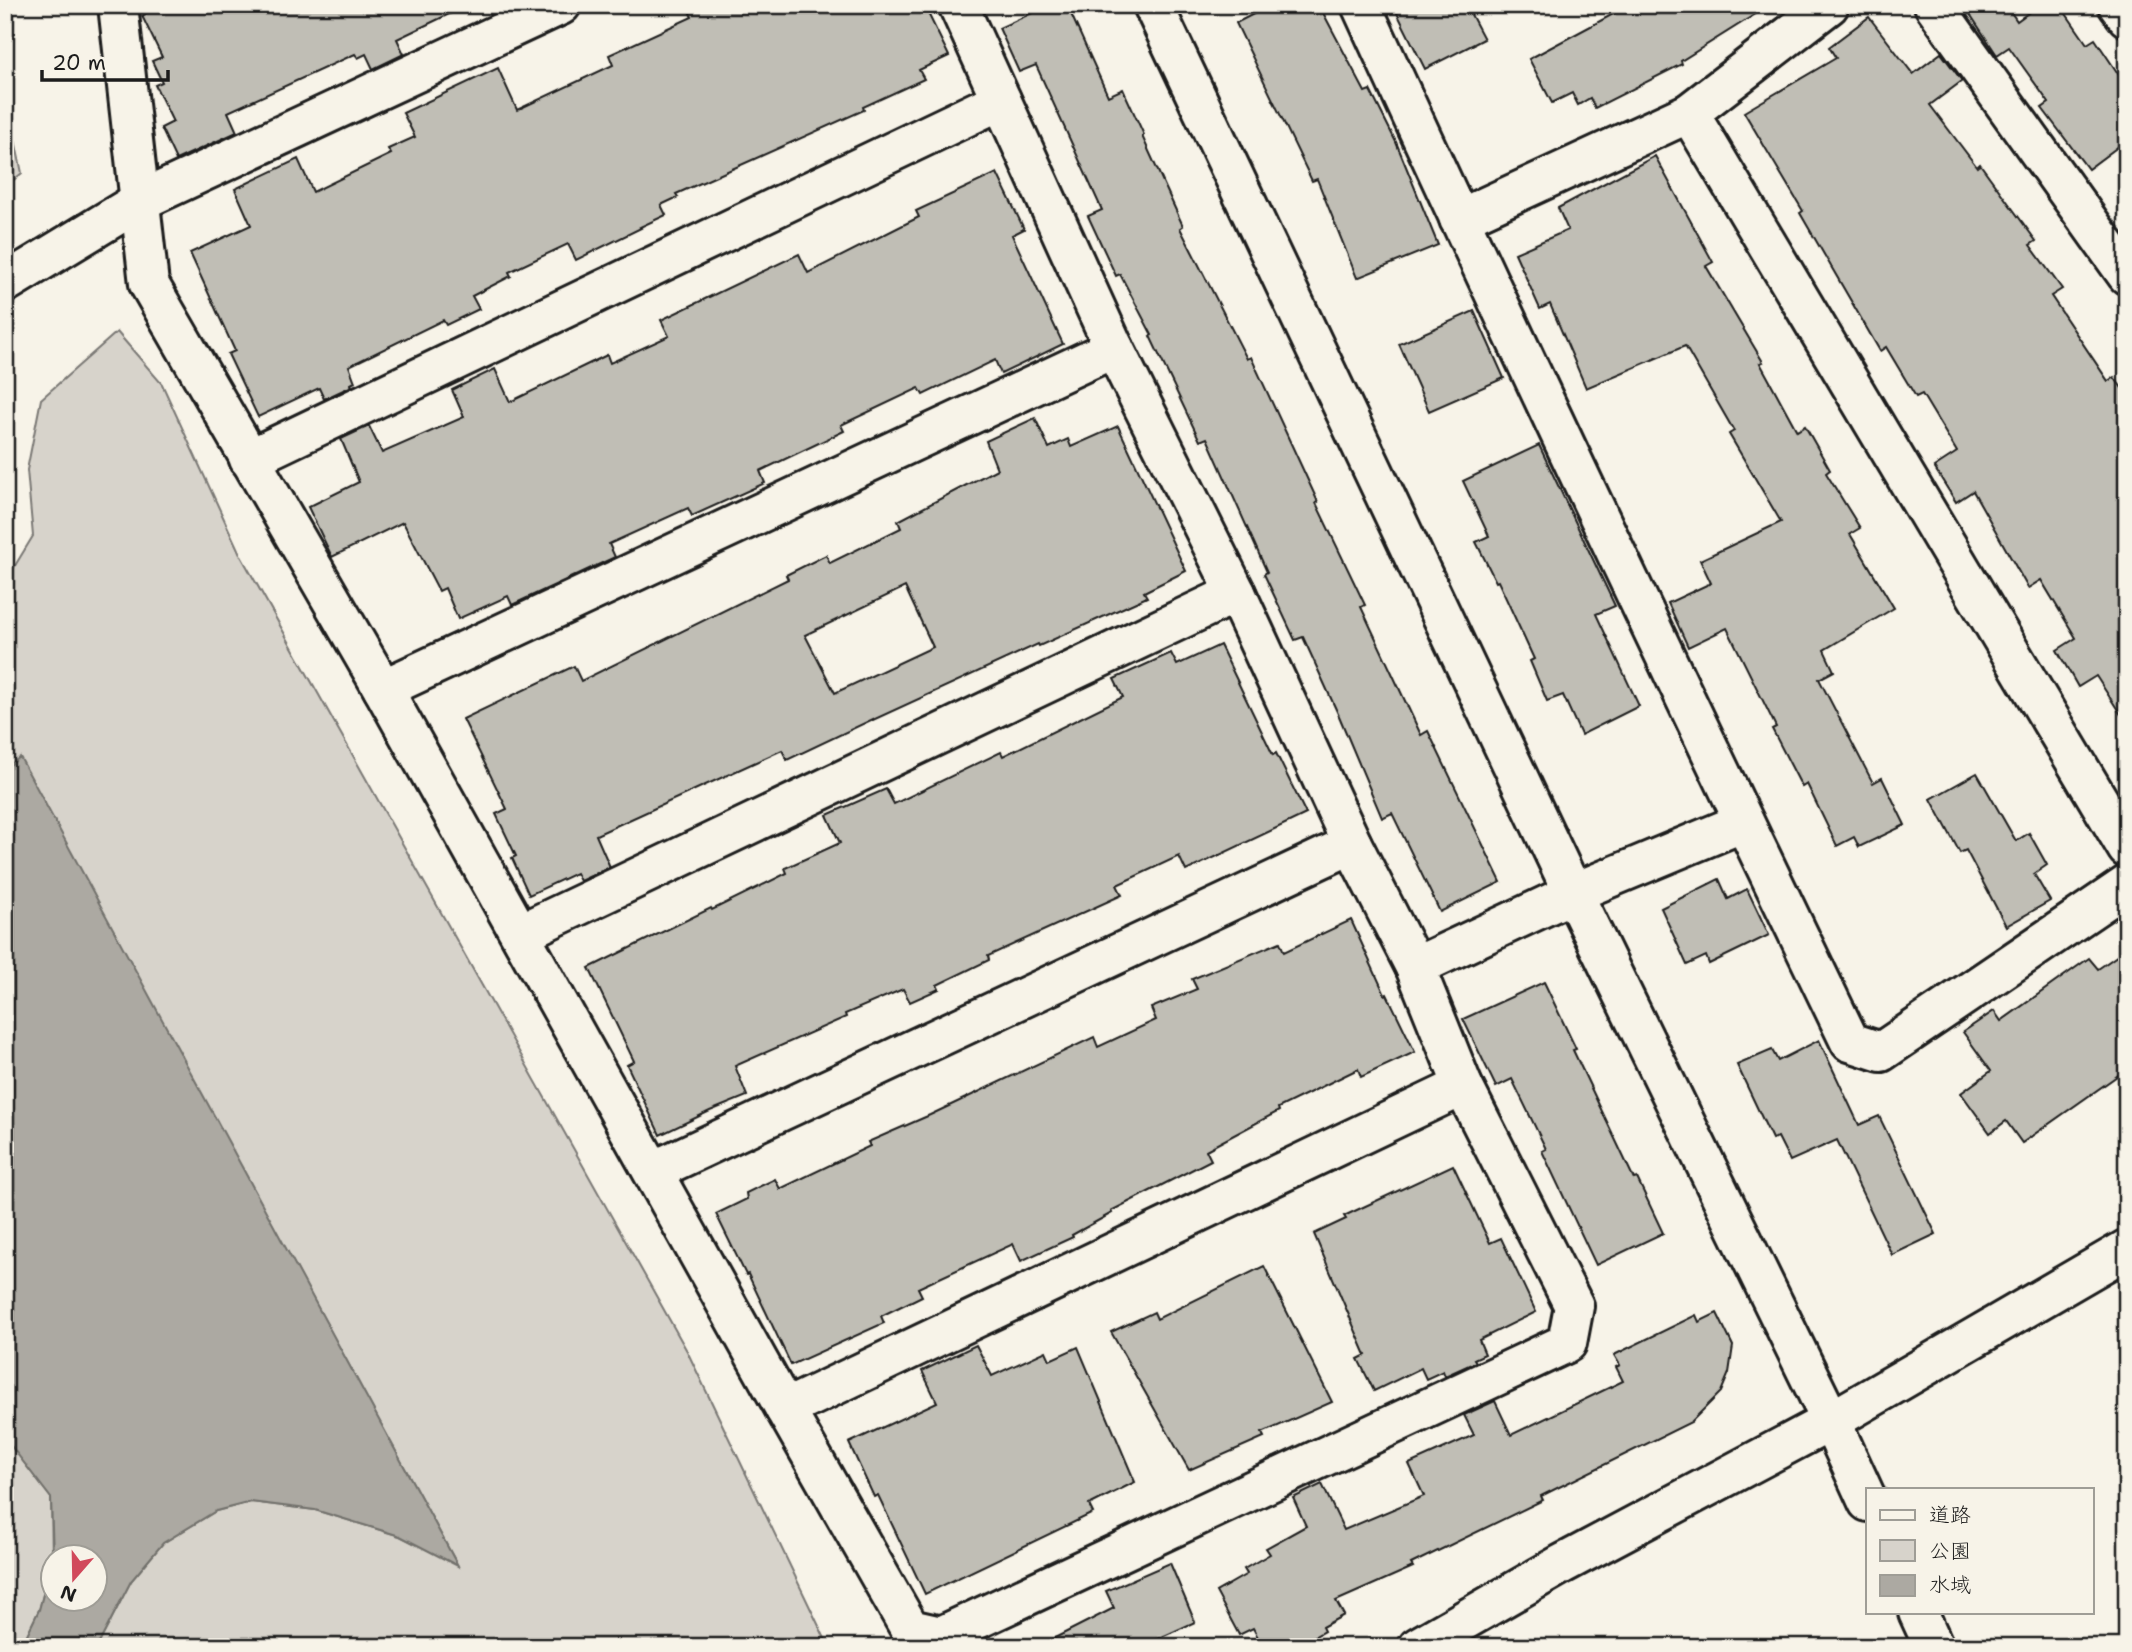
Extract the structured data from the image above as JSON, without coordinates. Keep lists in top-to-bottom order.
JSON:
{
  "legend": ["道路", "公園", "水域"],
  "scale_bar": "20 m",
  "north": "bottom"
}
